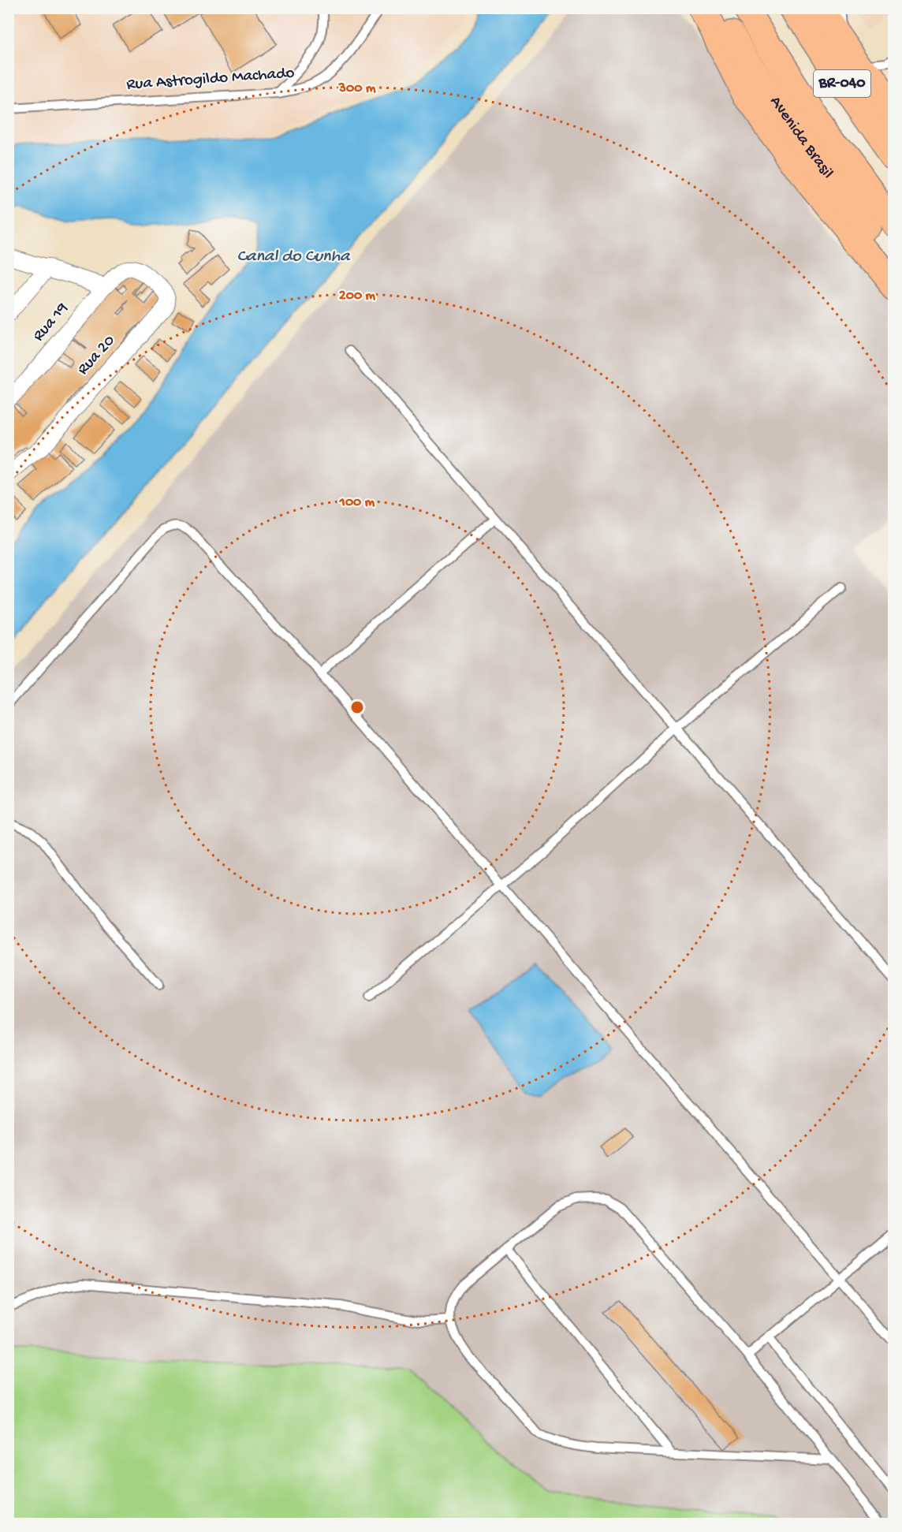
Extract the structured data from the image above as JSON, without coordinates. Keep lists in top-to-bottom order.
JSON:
{
  "streets": {
    "highway": ["BR-040", "Avenida Brasil"],
    "street": ["Rua 19", "Rua 20"],
    "lane": ["Rua Astrogildo Machado"]
  },
  "crossings": [
    ["Rua 19", "Rua 20"]
  ],
  "water": ["Canal do Cunha"],
  "rings": ["300 m", "200 m", "100 m"]
}
